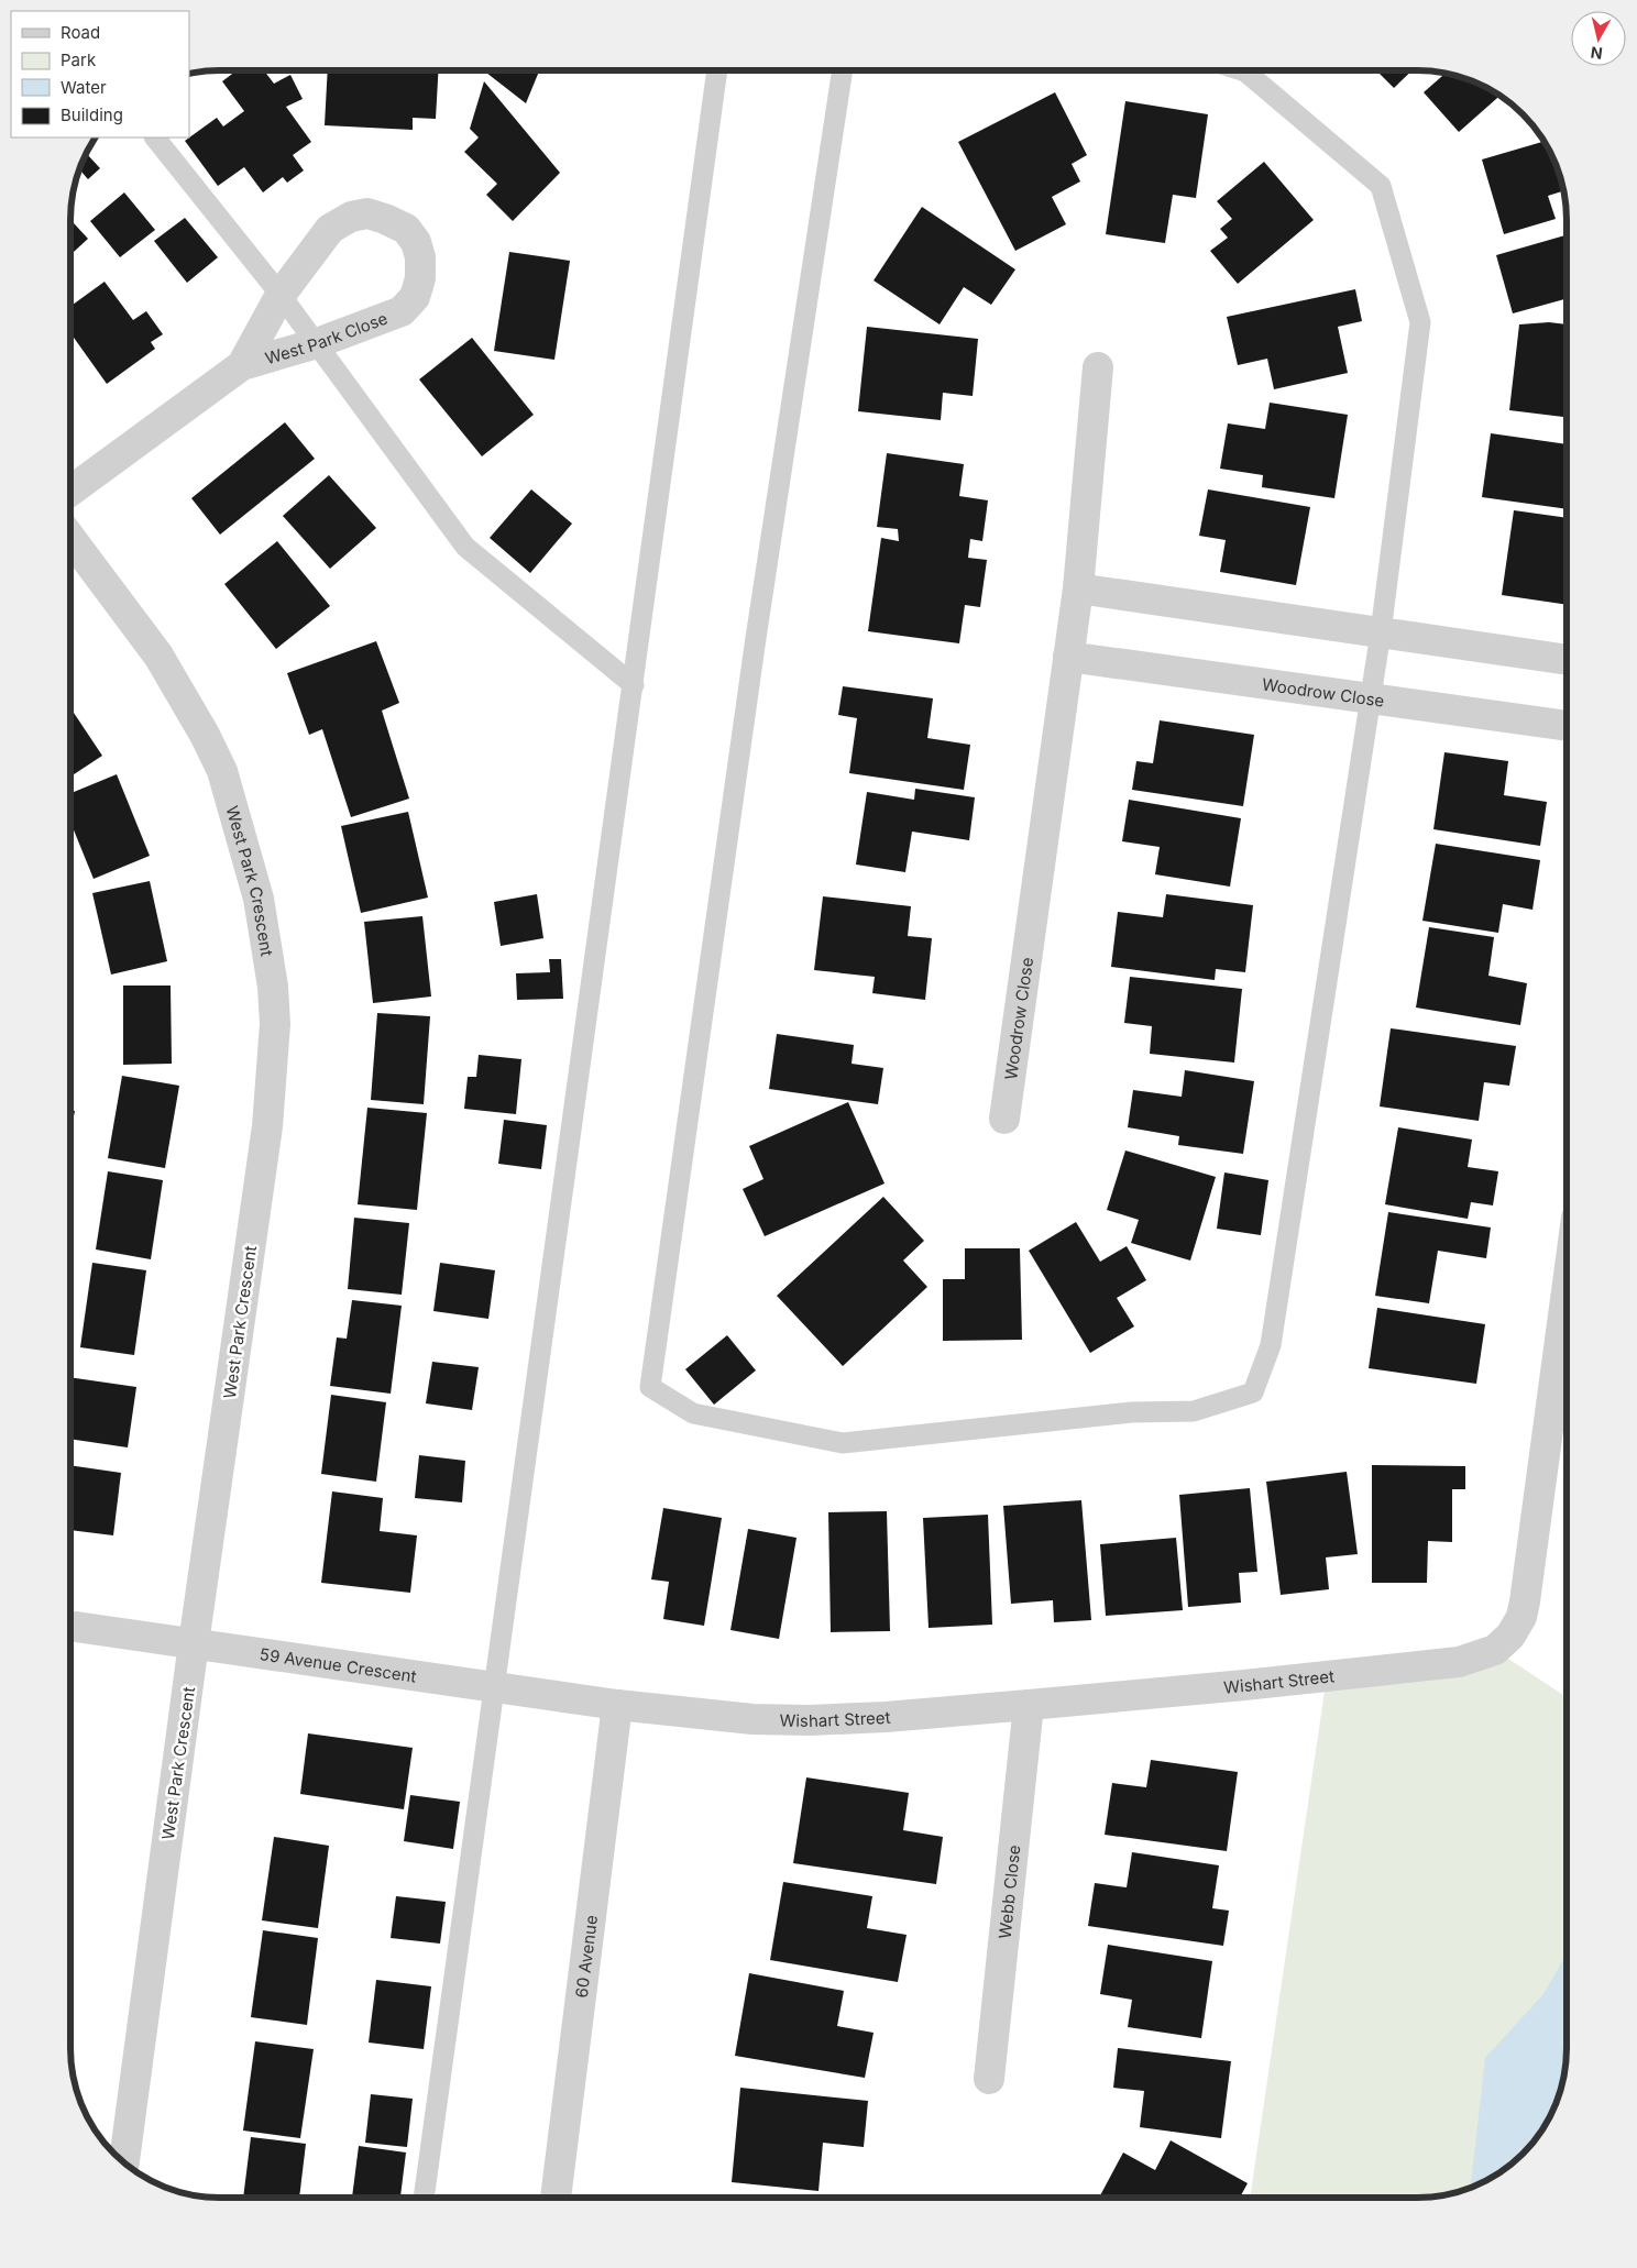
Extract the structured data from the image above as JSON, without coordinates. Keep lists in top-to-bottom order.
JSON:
{
  "streets": {
    "street": [
      "West Park Close",
      "Woodrow Close",
      "West Park Crescent",
      "59 Avenue Crescent",
      "Wishart Street",
      "Webb Close",
      "60 Avenue"
    ]
  },
  "crossings": [
    ["West Park Crescent", "59 Avenue Crescent"],
    ["59 Avenue Crescent", "Wishart Street"],
    ["59 Avenue Crescent", "60 Avenue"],
    ["Wishart Street", "Webb Close"],
    ["Wishart Street", "60 Avenue"]
  ],
  "legend": [
    "Road",
    "Park",
    "Water",
    "Building"
  ],
  "north": "bottom"
}
